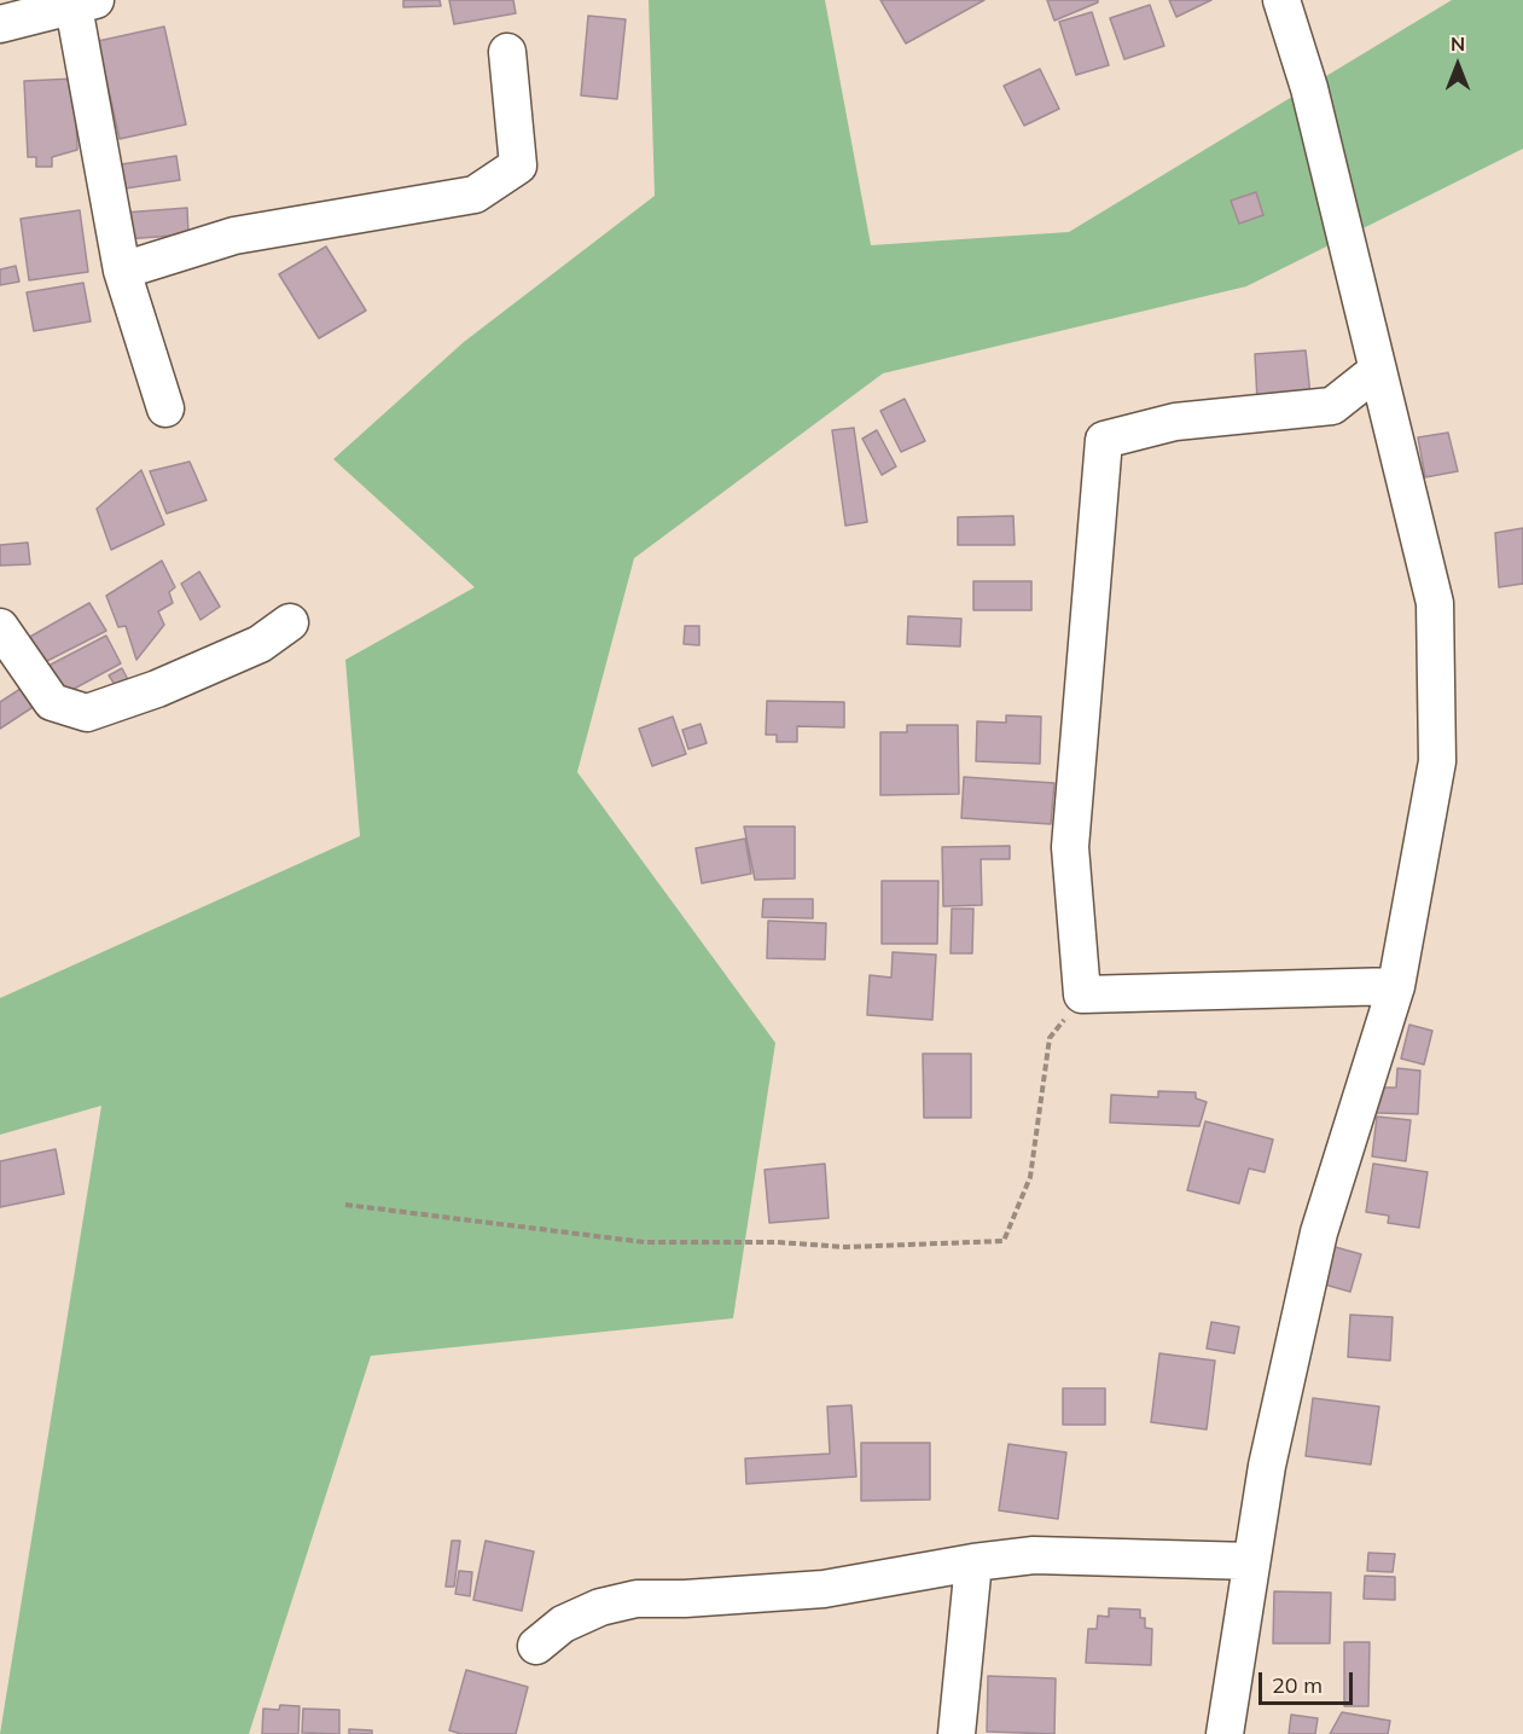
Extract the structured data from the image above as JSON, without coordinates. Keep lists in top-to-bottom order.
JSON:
{
  "scale_bar": "20 m",
  "north": "top"
}
